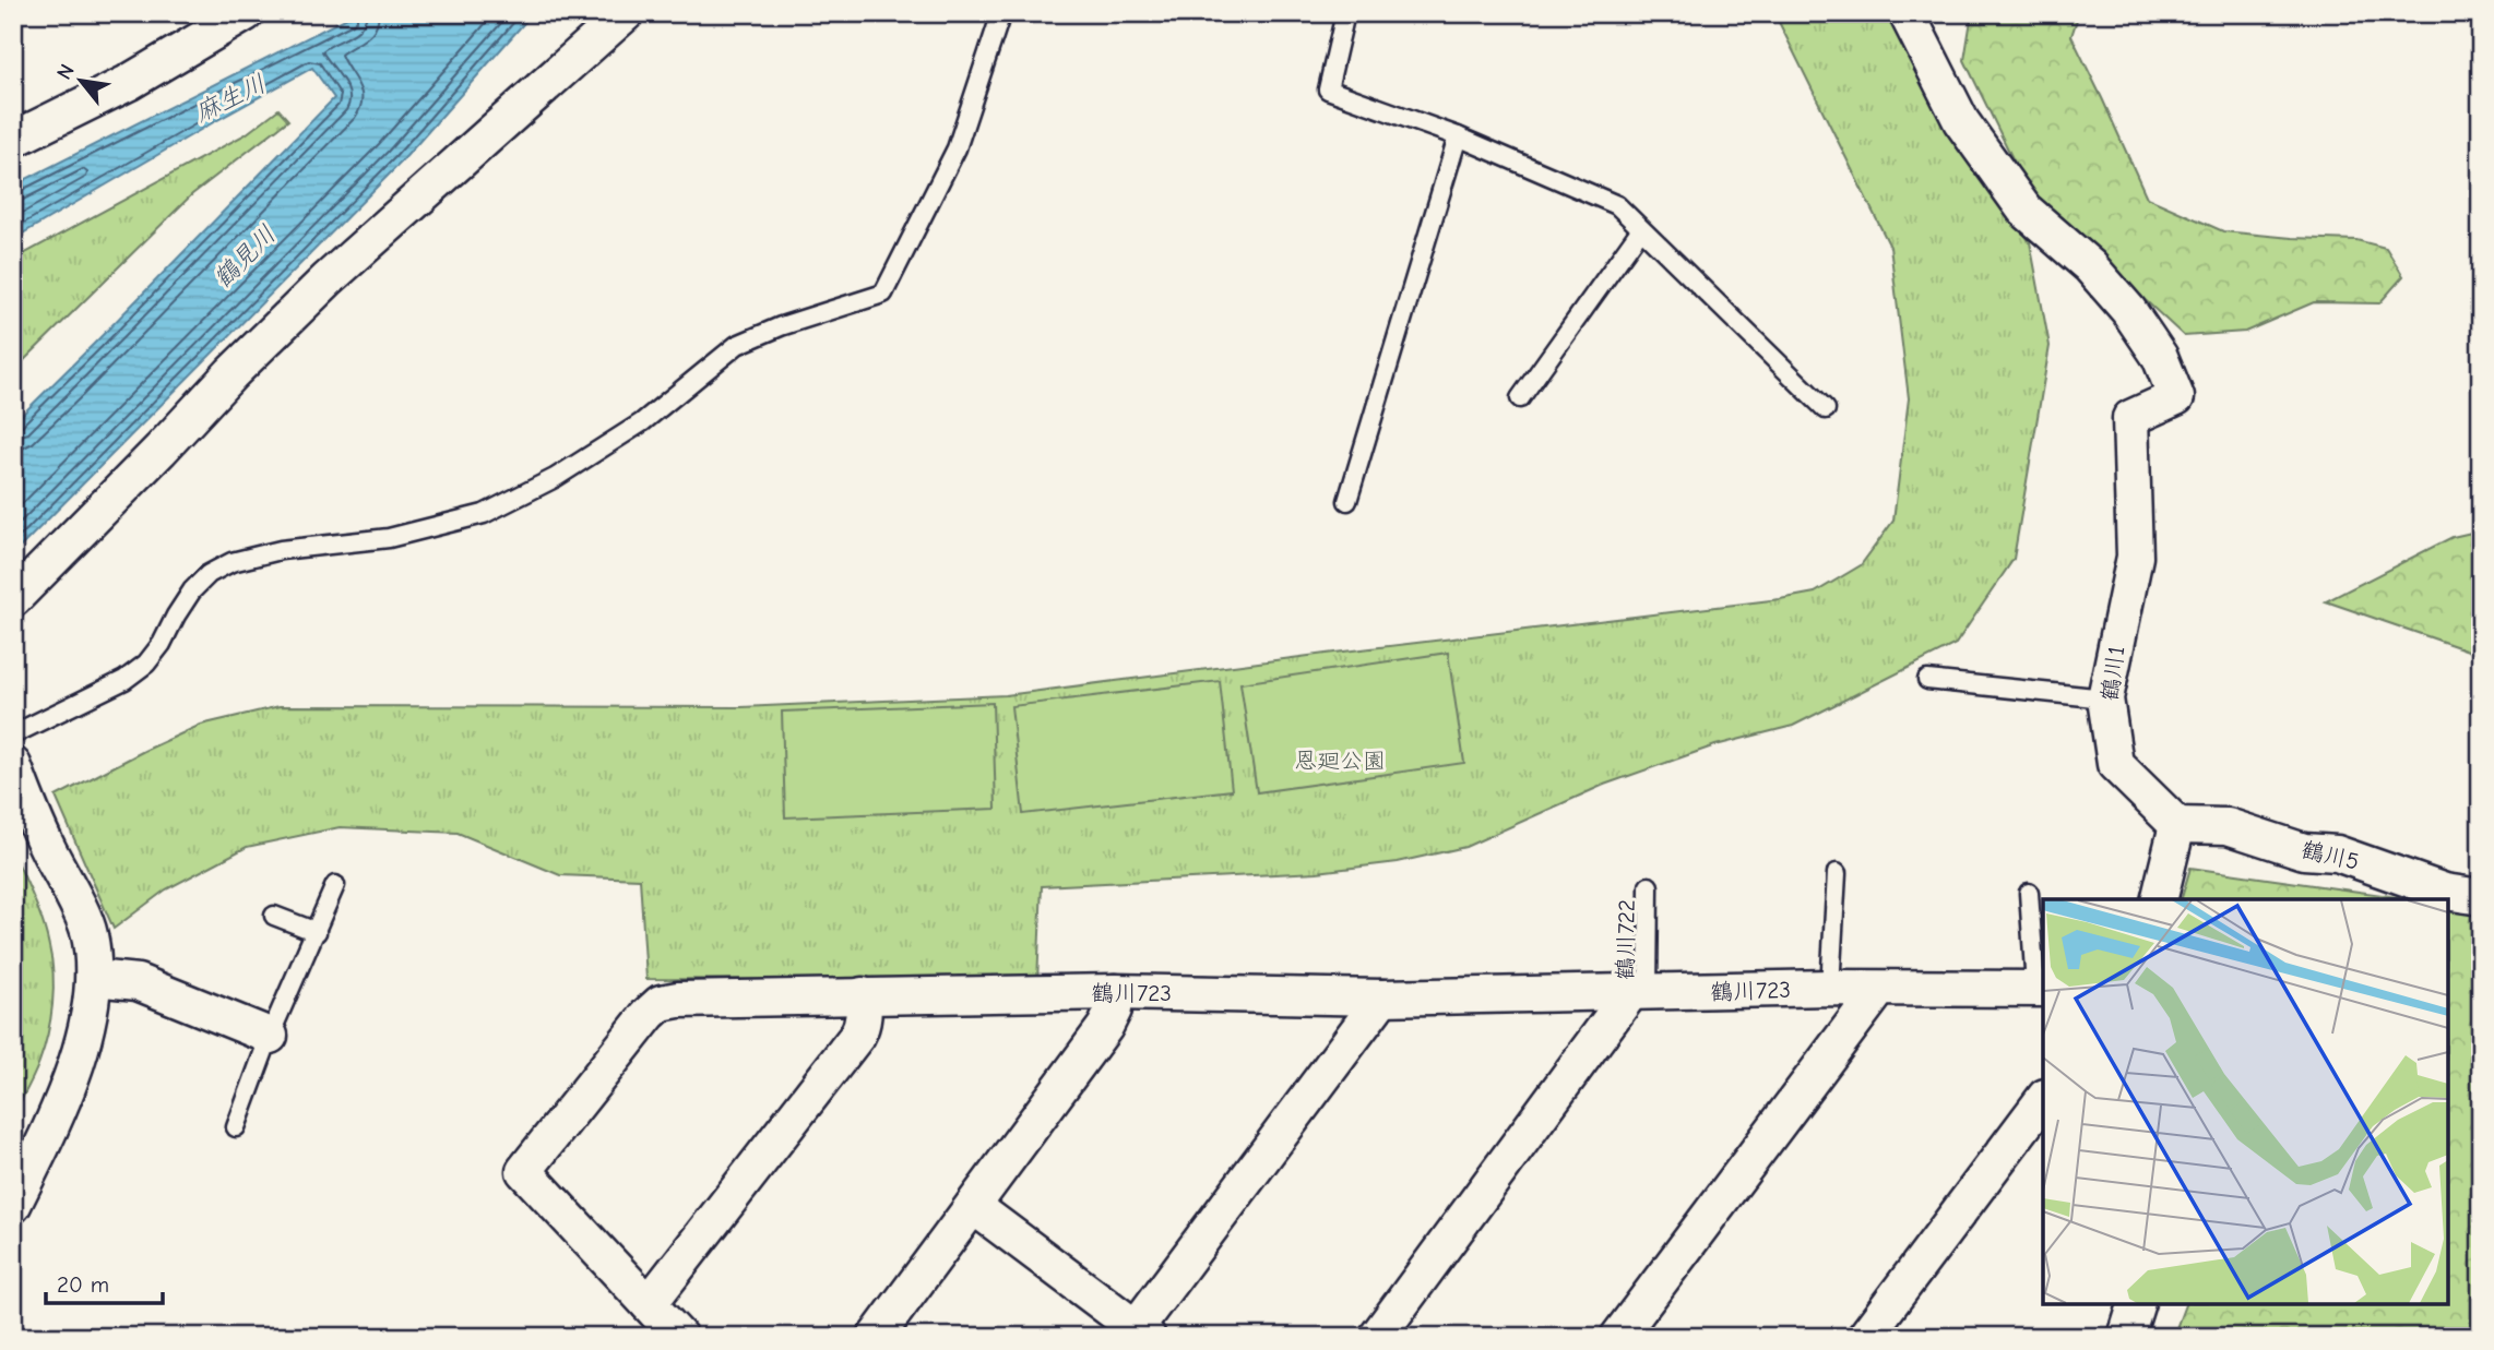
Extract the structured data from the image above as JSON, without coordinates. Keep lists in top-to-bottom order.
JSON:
{
  "streets": {
    "street": ["鶴川1", "鶴川5", "鶴川723"],
    "lane": ["鶴川722"]
  },
  "crossings": [
    ["鶴川1", "鶴川5"],
    ["鶴川722", "鶴川723"]
  ],
  "water": ["麻生川", "鶴見川"],
  "parks": ["恩廻公園"],
  "scale_bar": "20 m",
  "north": "top left"
}
